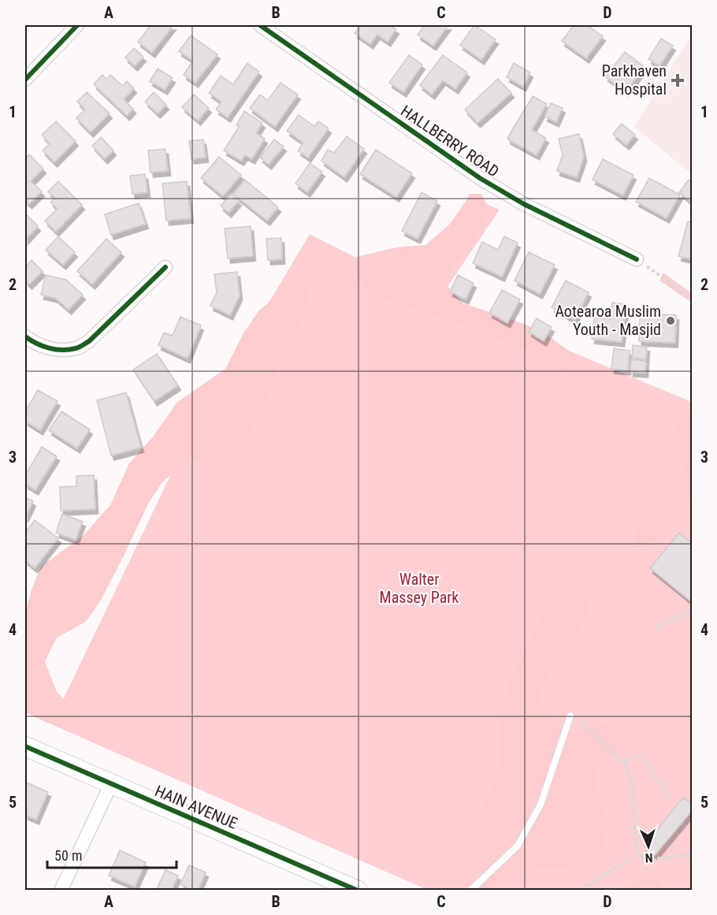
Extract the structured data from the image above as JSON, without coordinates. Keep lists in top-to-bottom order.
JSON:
{
  "streets": {
    "street": ["HALLBERRY ROAD", "HAIN AVENUE"]
  },
  "parks": ["Walter Massey Park"],
  "places": {
    "health": ["Parkhaven Hospital"],
    "other": ["Aotearoa Muslim Youth - Masjid"]
  },
  "scale_bar": "50 m",
  "north": "bottom",
  "grid": {
    "columns": [
      "A",
      "B",
      "C",
      "D"
    ],
    "rows": [
      "1",
      "2",
      "3",
      "4",
      "5"
    ]
  }
}
